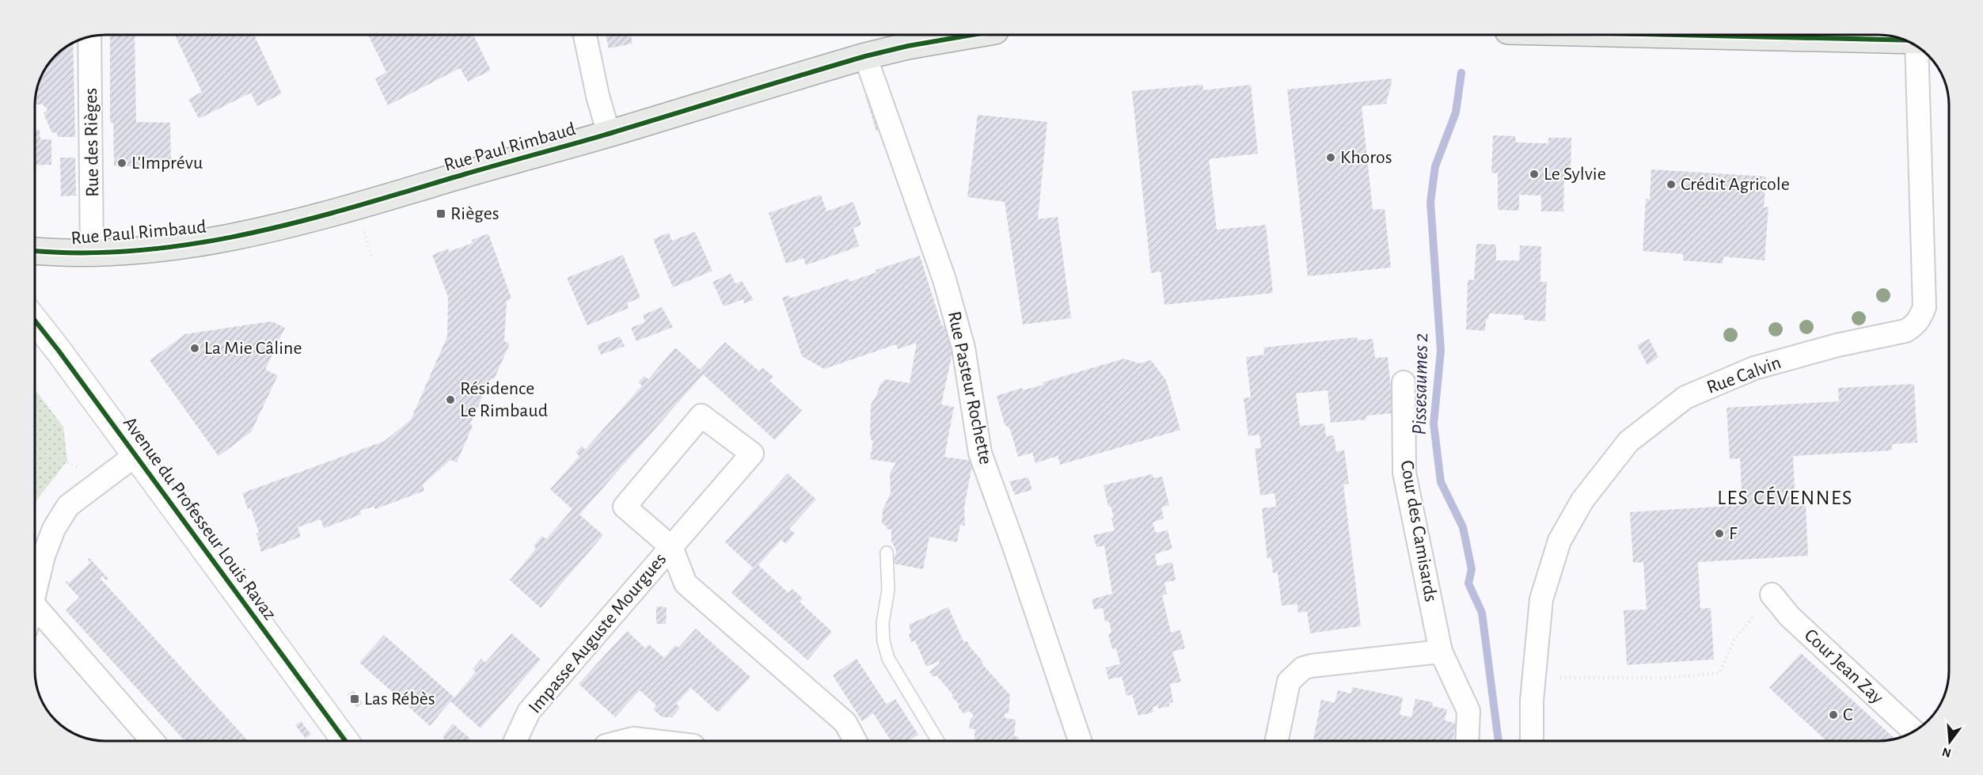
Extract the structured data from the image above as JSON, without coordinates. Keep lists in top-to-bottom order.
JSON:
{
  "streets": {
    "main road": ["Rue Paul Rimbaud"],
    "street": [
      "Rue des Rièges",
      "Rue Calvin",
      "Rue Pasteur Rochette",
      "Avenue du Professeur Louis Ravaz",
      "Cour des Camisards",
      "Impasse Auguste Mourgues",
      "Cour Jean Zay"
    ]
  },
  "crossings": [
    ["Rue des Rièges", "Rue Paul Rimbaud"],
    ["Rue Paul Rimbaud", "Rue Pasteur Rochette"]
  ],
  "districts": ["LES CÉVENNES"],
  "water": ["Pissesaumes 2"],
  "places": {
    "other": [
      "Khoros",
      "L'Imprévu",
      "Le Sylvie",
      "Crédit Agricole",
      "La Mie Câline",
      "Résidence Le Rimbaud",
      "F",
      "C"
    ],
    "transit": ["Rièges", "Las Rébès"]
  },
  "north": "bottom"
}
